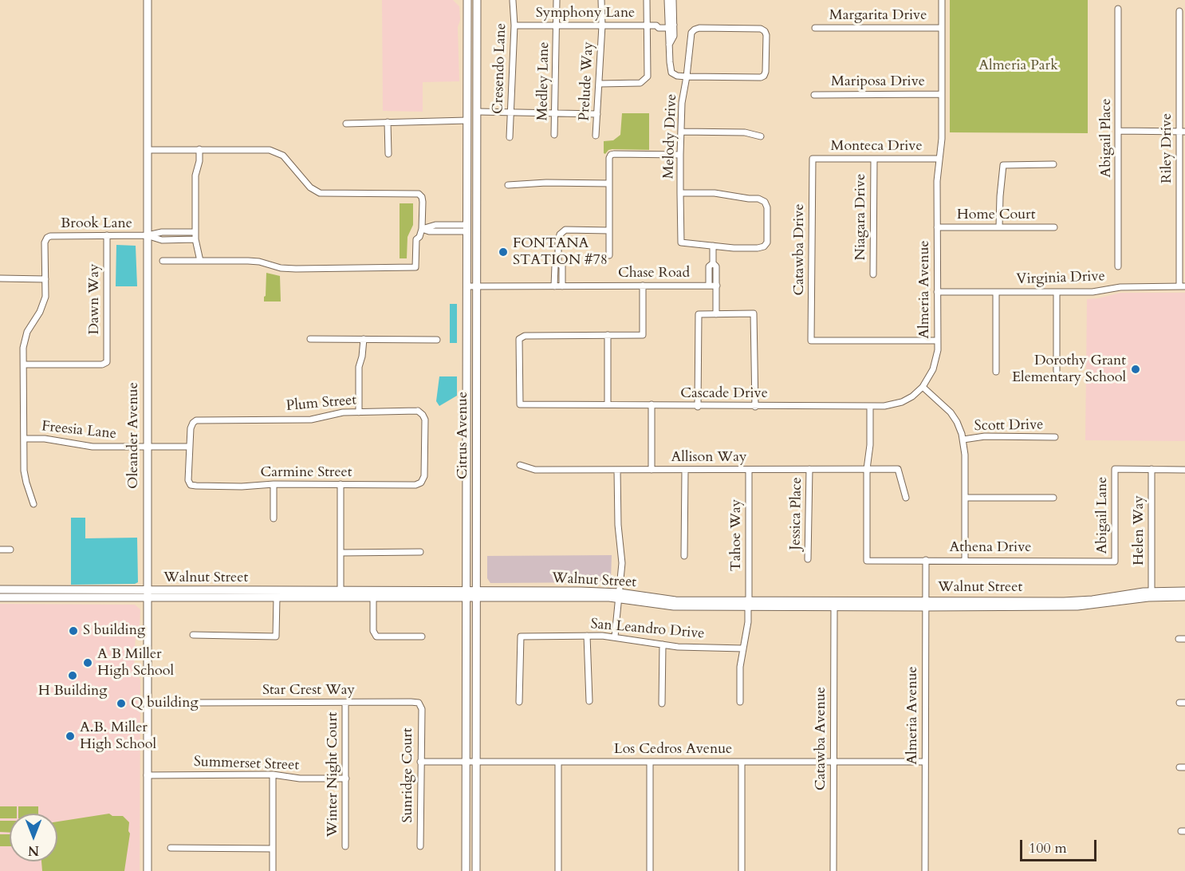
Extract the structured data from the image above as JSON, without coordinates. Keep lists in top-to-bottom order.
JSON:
{
  "streets": {
    "street": [
      "Symphony Lane",
      "Margarita Drive",
      "Cresendo Lane",
      "Medley Lane",
      "Prelude Way",
      "Mariposa Drive",
      "Melody Drive",
      "Abigail Place",
      "Monteca Drive",
      "Riley Drive",
      "Home Court",
      "Niagara Drive",
      "Brook Lane",
      "Catawba Drive",
      "Chase Road",
      "Virginia Drive",
      "Almeria Avenue",
      "Dawn Way",
      "Cascade Drive",
      "Plum Street",
      "Scott Drive",
      "Freesia Lane",
      "Oleander Avenue",
      "Citrus Avenue",
      "Allison Way",
      "Carmine Street",
      "Jessica Place",
      "Abigail Lane",
      "Helen Way",
      "Tahoe Way",
      "Athena Drive",
      "Walnut Street",
      "San Leandro Drive",
      "Star Crest Way",
      "Catawba Avenue",
      "Los Cedros Avenue",
      "Summerset Street",
      "Winter Night Court",
      "Sunridge Court"
    ]
  },
  "crossings": [
    ["Symphony Lane", "Cresendo Lane"],
    ["Symphony Lane", "Medley Lane"],
    ["Symphony Lane", "Prelude Way"],
    ["Margarita Drive", "Almeria Avenue"],
    ["Mariposa Drive", "Almeria Avenue"],
    ["Monteca Drive", "Niagara Drive"],
    ["Monteca Drive", "Catawba Drive"],
    ["Monteca Drive", "Almeria Avenue"],
    ["Riley Drive", "Virginia Drive"],
    ["Home Court", "Almeria Avenue"],
    ["Brook Lane", "Dawn Way"],
    ["Brook Lane", "Oleander Avenue"],
    ["Catawba Drive", "Almeria Avenue"],
    ["Chase Road", "Citrus Avenue"],
    ["Virginia Drive", "Almeria Avenue"],
    ["Almeria Avenue", "Cascade Drive"],
    ["Almeria Avenue", "Athena Drive"],
    ["Almeria Avenue", "Walnut Street"],
    ["Almeria Avenue", "Los Cedros Avenue"],
    ["Plum Street", "Freesia Lane"],
    ["Plum Street", "Carmine Street"],
    ["Freesia Lane", "Oleander Avenue"],
    ["Freesia Lane", "Carmine Street"],
    ["Oleander Avenue", "Walnut Street"],
    ["Oleander Avenue", "Summerset Street"],
    ["Citrus Avenue", "Walnut Street"],
    ["Citrus Avenue", "Los Cedros Avenue"],
    ["Allison Way", "Jessica Place"],
    ["Allison Way", "Tahoe Way"],
    ["Allison Way", "Athena Drive"],
    ["Abigail Lane", "Helen Way"],
    ["Abigail Lane", "Athena Drive"],
    ["Helen Way", "Walnut Street"],
    ["Tahoe Way", "Walnut Street"],
    ["Tahoe Way", "San Leandro Drive"],
    ["Walnut Street", "Catawba Avenue"],
    ["Star Crest Way", "Winter Night Court"],
    ["Star Crest Way", "Sunridge Court"],
    ["Catawba Avenue", "Los Cedros Avenue"],
    ["Los Cedros Avenue", "Sunridge Court"],
    ["Summerset Street", "Winter Night Court"]
  ],
  "parks": ["Almeria Park"],
  "places": [
    "FONTANA STATION #78",
    "Dorothy Grant Elementary School",
    "S building",
    "A B Miller High School",
    "H Building",
    "Q building",
    "A.B. Miller High School"
  ],
  "scale_bar": "100 m",
  "north": "bottom"
}
